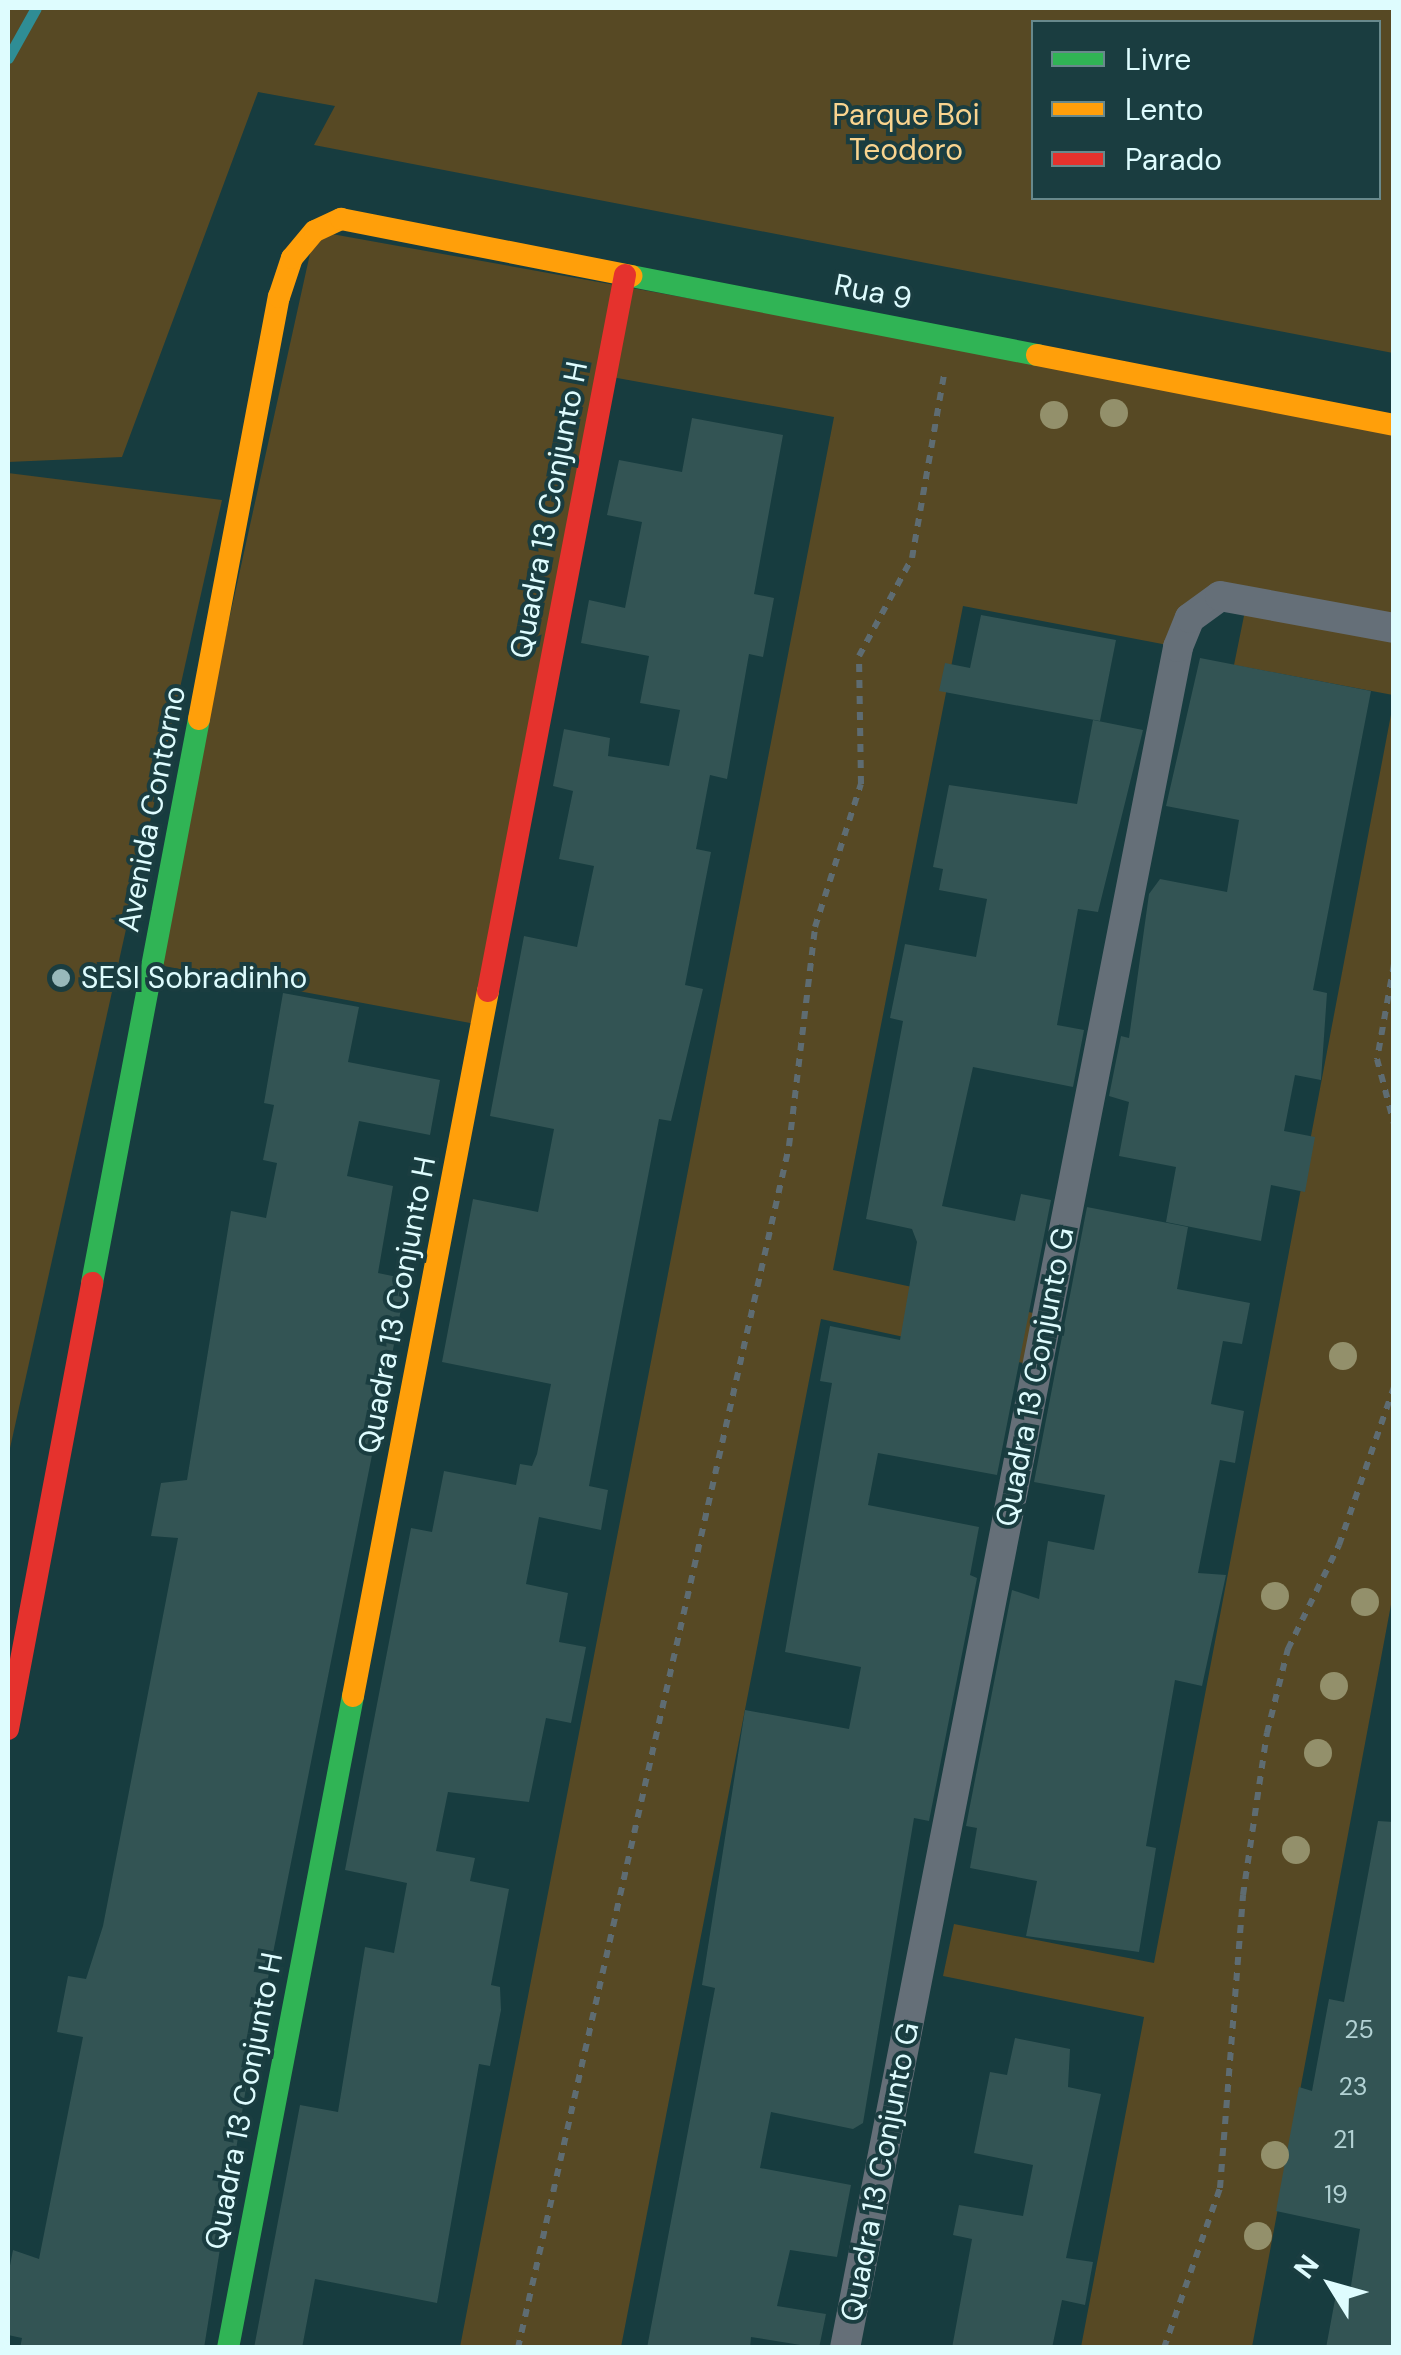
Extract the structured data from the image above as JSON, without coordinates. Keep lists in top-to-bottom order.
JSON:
{
  "streets": {
    "street": [
      "Rua 9",
      "Quadra 13 Conjunto H",
      "Avenida Contorno",
      "Quadra 13 Conjunto G"
    ]
  },
  "crossings": [
    ["Rua 9", "Quadra 13 Conjunto H"],
    ["Rua 9", "Avenida Contorno"]
  ],
  "parks": ["Parque Boi Teodoro"],
  "places": ["SESI Sobradinho"],
  "house_numbers": [
    "25",
    "23",
    "21",
    "19"
  ],
  "legend": ["Livre", "Lento", "Parado"],
  "north": "top left"
}
